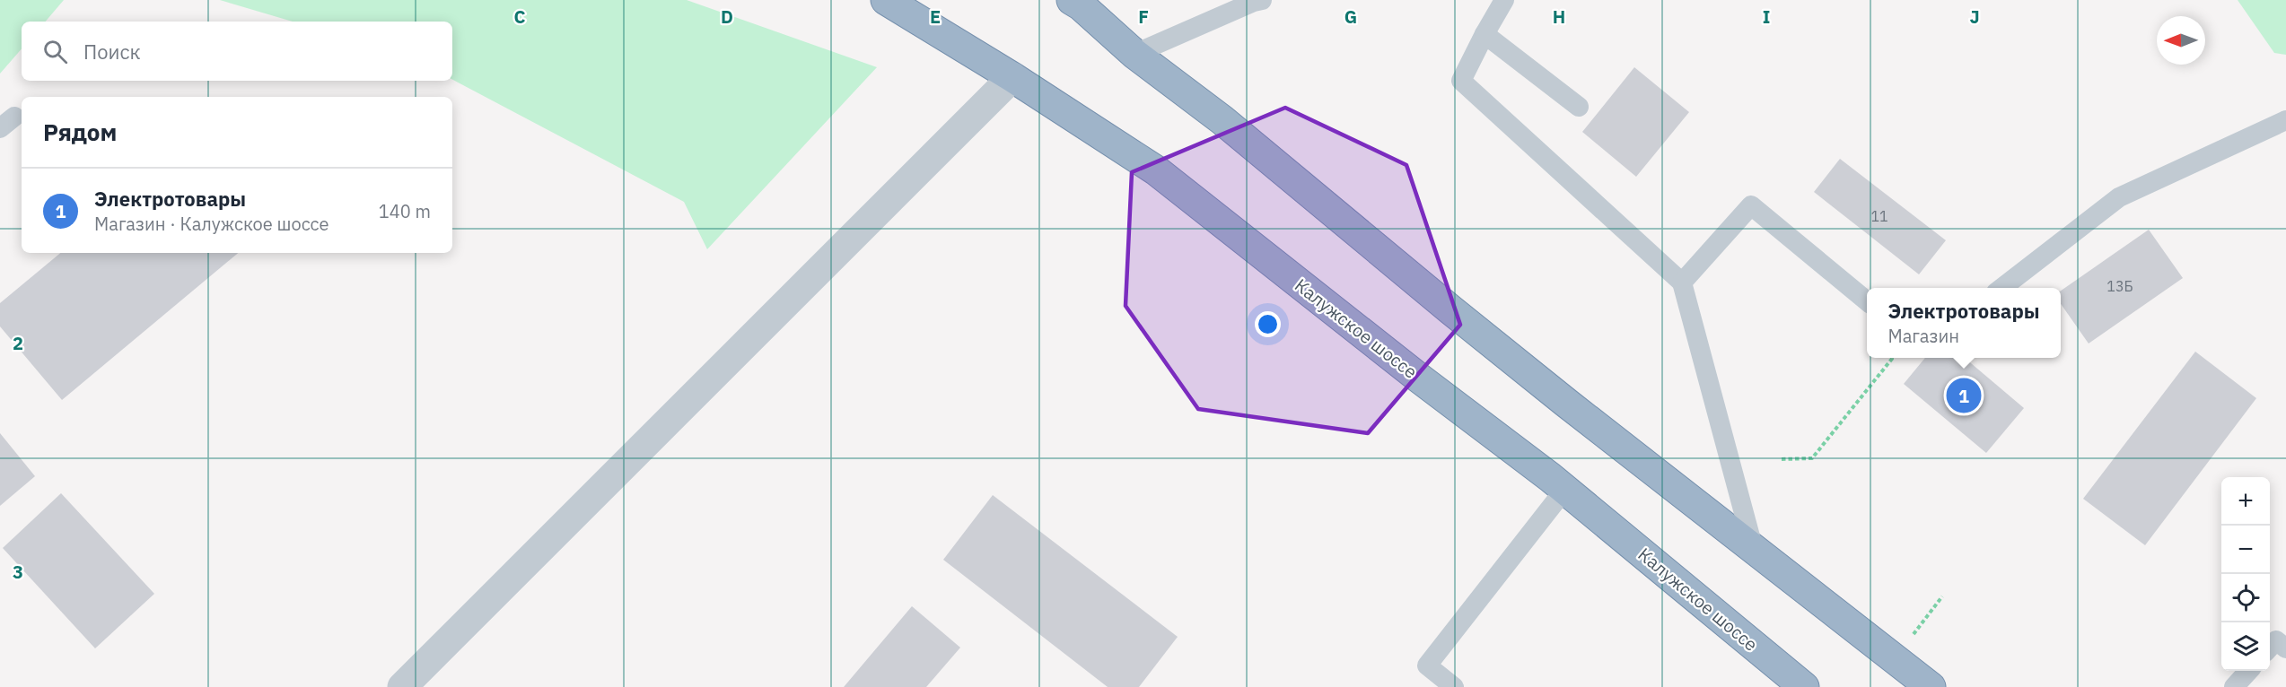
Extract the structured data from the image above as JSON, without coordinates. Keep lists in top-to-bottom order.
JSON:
{
  "streets": {
    "highway": ["Калужское шоссе"]
  },
  "house_numbers": ["11", "13Б"],
  "north": "left",
  "page": {
    "search": "Поиск",
    "heading": "Рядом",
    "list": [
      {
        "mark": "1",
        "name": "Электротовары",
        "note": "Магазин · Калужское шоссе",
        "value": "140 m"
      }
    ],
    "popup": ["Электротовары", "Магазин"],
    "pins": "1",
    "map_buttons": ["+", "−"]
  },
  "grid": {
    "columns": [
      "C",
      "D",
      "E",
      "F",
      "G",
      "H",
      "I",
      "J"
    ],
    "rows": ["2", "3"]
  }
}
